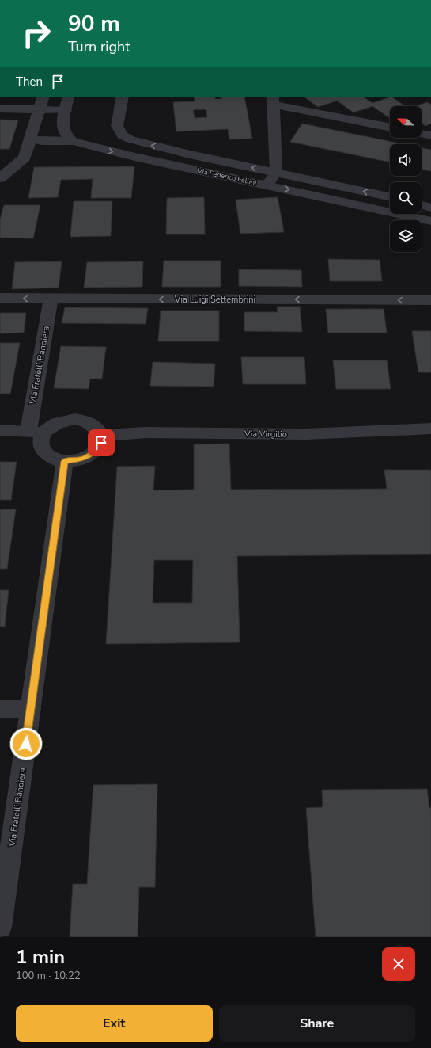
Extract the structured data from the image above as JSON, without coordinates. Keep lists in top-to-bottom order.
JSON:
{
  "streets": {
    "street": [
      "Via Federico Fellini",
      "Via Luigi Settembrini",
      "Via Fratelli Bandiera",
      "Via Virgilio"
    ]
  },
  "crossings": [
    ["Via Luigi Settembrini", "Via Fratelli Bandiera"],
    ["Via Fratelli Bandiera", "Via Virgilio"]
  ],
  "one_way": ["Via Luigi Settembrini"],
  "north": "left",
  "page": {
    "turn": ["90 m", "Turn right"],
    "then": "Then",
    "heading": ["1 min", "100 m · 10:22"],
    "buttons": ["Exit", "Share"]
  }
}
